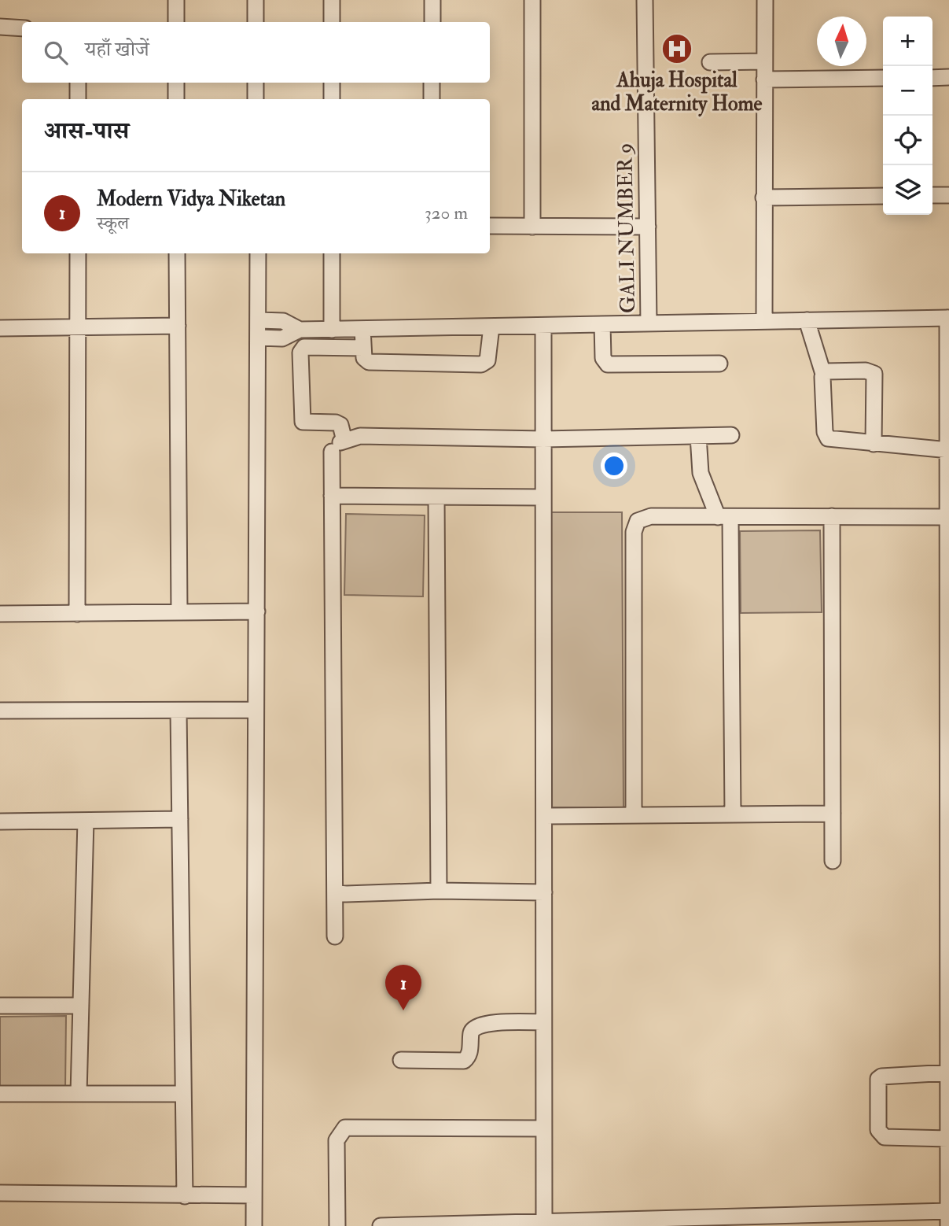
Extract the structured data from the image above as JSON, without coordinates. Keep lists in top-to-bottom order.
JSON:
{
  "streets": {
    "street": ["GALI NUMBER 9"]
  },
  "places": {
    "hospital": ["Ahuja Hospital and Maternity Home"]
  },
  "north": "top",
  "page": {
    "map_buttons": ["+", "−"],
    "search": "यहाँ खोजें",
    "heading": "आस-पास",
    "list": [
      {
        "mark": "1",
        "name": "Modern Vidya Niketan",
        "note": "स्कूल",
        "value": "320 m"
      }
    ],
    "pins": "1"
  }
}
